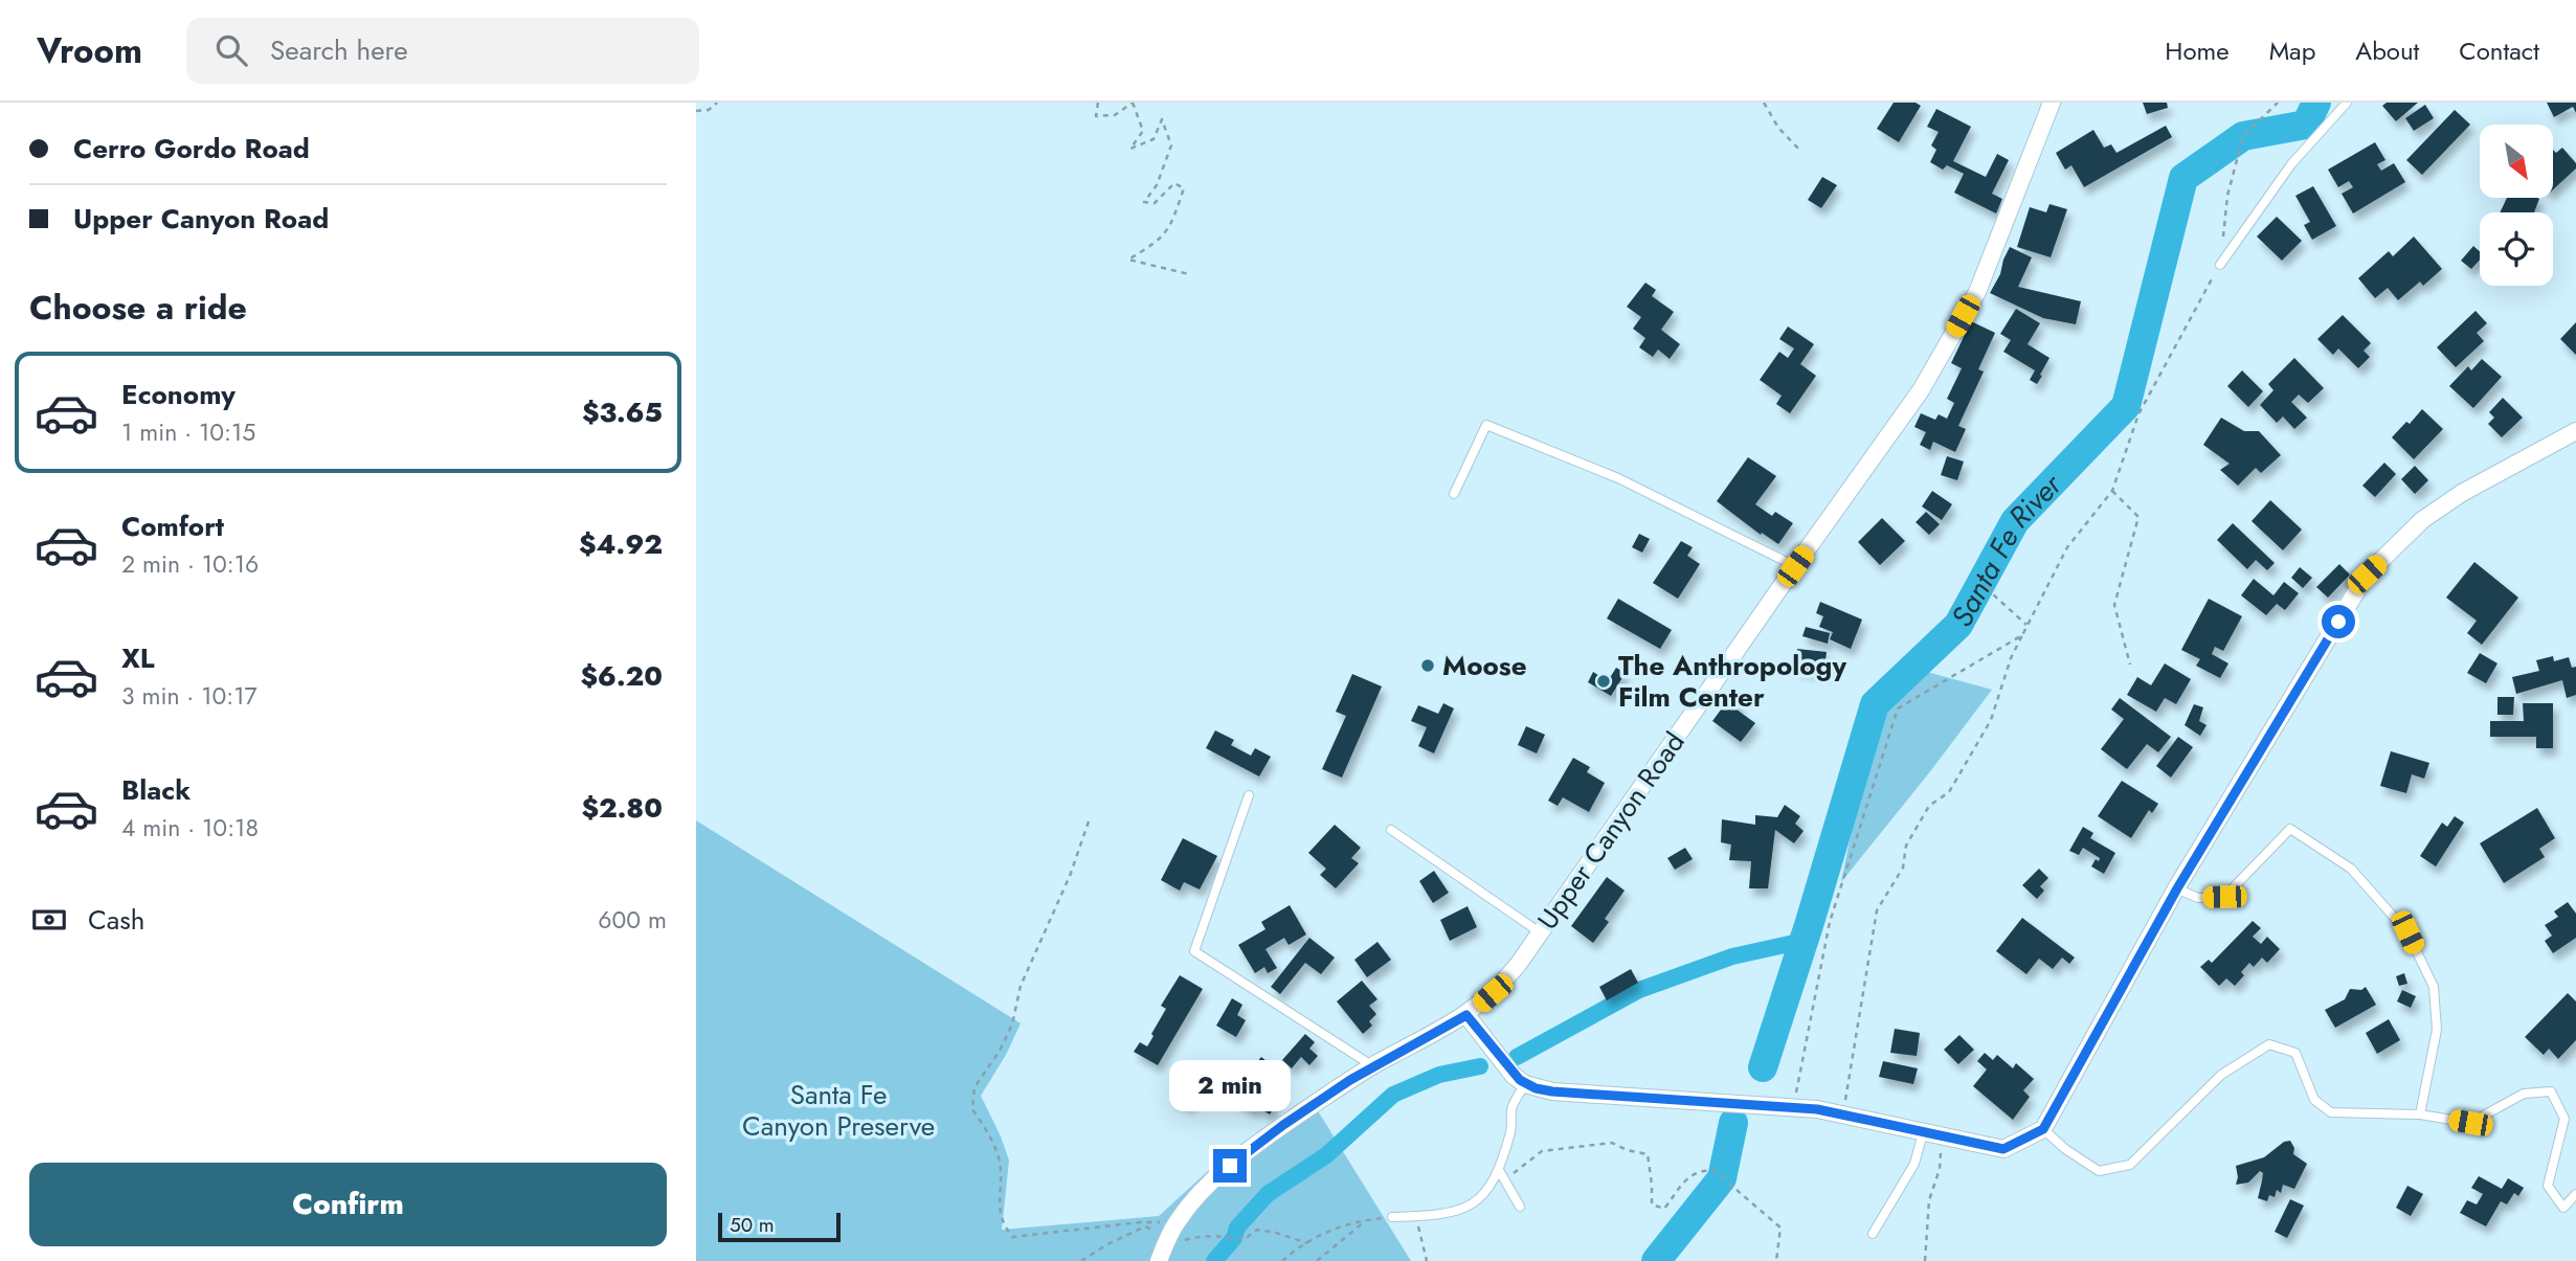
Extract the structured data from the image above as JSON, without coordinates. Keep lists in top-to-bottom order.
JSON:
{
  "streets": {
    "street": ["Upper Canyon Road"]
  },
  "water": ["Santa Fe River"],
  "parks": ["Santa Fe Canyon Preserve"],
  "places": ["Moose", "The Anthropology Film Center"],
  "scale_bar": "50 m",
  "north": "bottom right",
  "page": {
    "header": "Vroom",
    "search": "Search here",
    "nav": [
      "Home",
      "Map",
      "About",
      "Contact"
    ],
    "banner": ["Cerro Gordo Road", "Upper Canyon Road"],
    "heading": "Choose a ride",
    "list": [
      {
        "name": "Economy",
        "note": "1 min · 10:15",
        "value": "$3.65"
      },
      {
        "name": "Comfort",
        "note": "2 min · 10:16",
        "value": "$4.92"
      },
      {
        "name": "XL",
        "note": "3 min · 10:17",
        "value": "$6.20"
      },
      {
        "name": "Black",
        "note": "4 min · 10:18",
        "value": "$2.80"
      }
    ],
    "pay": ["Cash", "600 m"],
    "bubble": "2 min",
    "buttons": "Confirm",
    "scale": "50 m"
  }
}
